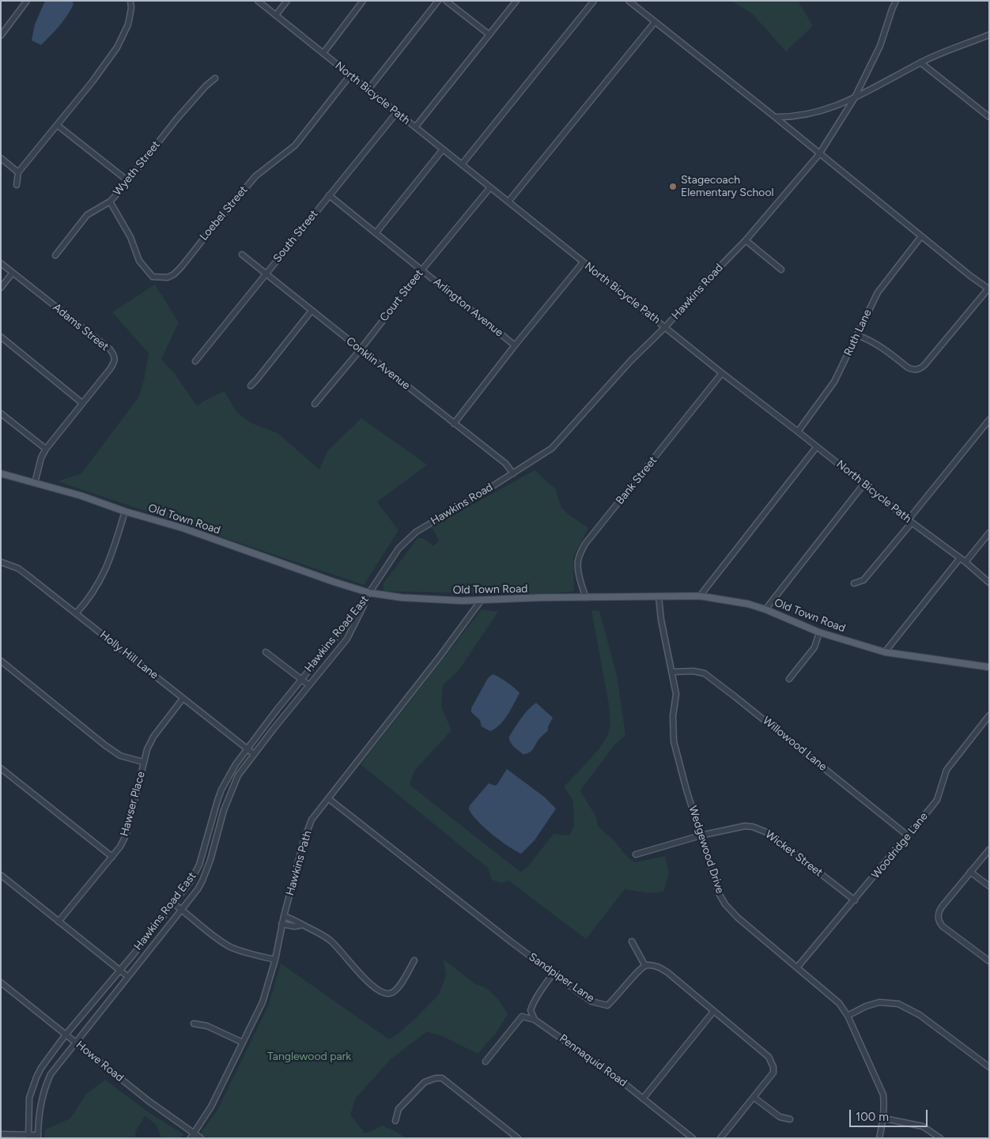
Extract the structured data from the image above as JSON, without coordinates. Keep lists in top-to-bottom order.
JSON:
{
  "streets": {
    "main road": ["Old Town Road"],
    "street": [
      "North Bicycle Path",
      "Wyeth Street",
      "Loebel Street",
      "South Street",
      "Hawkins Road",
      "Court Street",
      "Arlington Avenue",
      "Adams Street",
      "Ruth Lane",
      "Conklin Avenue",
      "Bank Street",
      "Hawkins Road East",
      "Holly Hill Lane",
      "Willowood Lane",
      "Hawser Place",
      "Woodridge Lane",
      "Wedgewood Drive",
      "Wicket Street",
      "Hawkins Path",
      "Sandpiper Lane",
      "Pennaquid Road",
      "Howe Road"
    ]
  },
  "crossings": [
    ["North Bicycle Path", "Loebel Street"],
    ["North Bicycle Path", "South Street"],
    ["North Bicycle Path", "Hawkins Road"],
    ["North Bicycle Path", "Court Street"],
    ["North Bicycle Path", "Ruth Lane"],
    ["North Bicycle Path", "Bank Street"],
    ["Wyeth Street", "Loebel Street"],
    ["South Street", "Arlington Avenue"],
    ["South Street", "Conklin Avenue"],
    ["Hawkins Road", "Conklin Avenue"],
    ["Hawkins Road", "Old Town Road"],
    ["Hawkins Road", "Hawkins Road East"],
    ["Court Street", "Arlington Avenue"],
    ["Court Street", "Conklin Avenue"],
    ["Adams Street", "Old Town Road"],
    ["Bank Street", "Old Town Road"],
    ["Old Town Road", "Hawkins Road East"],
    ["Old Town Road", "Wedgewood Drive"],
    ["Old Town Road", "Hawkins Path"],
    ["Hawkins Road East", "Holly Hill Lane"],
    ["Hawkins Road East", "Howe Road"],
    ["Holly Hill Lane", "Hawser Place"],
    ["Willowood Lane", "Woodridge Lane"],
    ["Willowood Lane", "Wedgewood Drive"],
    ["Woodridge Lane", "Wedgewood Drive"],
    ["Woodridge Lane", "Wicket Street"],
    ["Wedgewood Drive", "Wicket Street"],
    ["Hawkins Path", "Sandpiper Lane"],
    ["Hawkins Path", "Howe Road"]
  ],
  "parks": ["Tanglewood park"],
  "places": ["Stagecoach Elementary School"],
  "scale_bar": "100 m"
}
